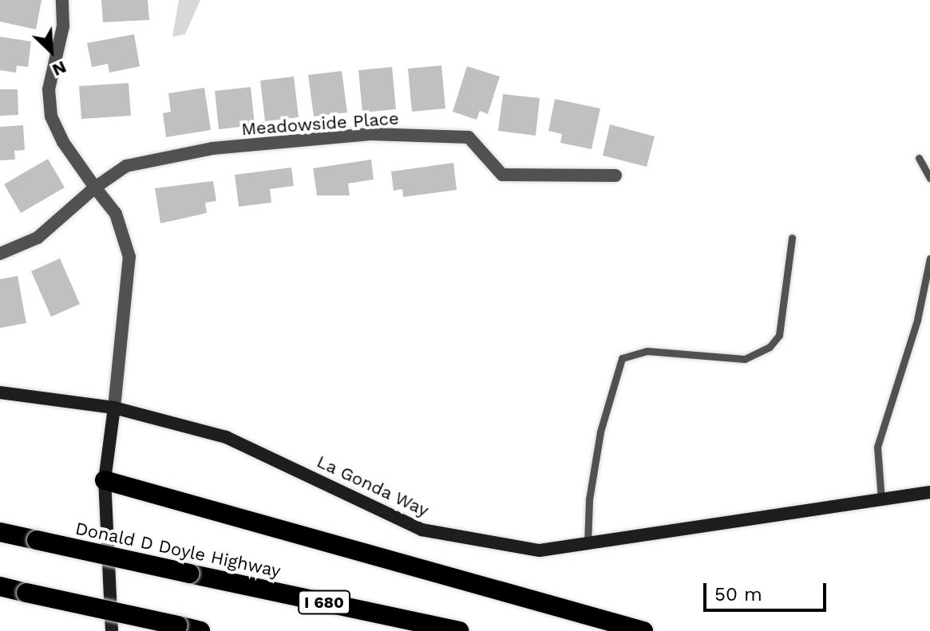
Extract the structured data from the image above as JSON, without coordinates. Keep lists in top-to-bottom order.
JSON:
{
  "streets": {
    "highway": ["Donald D Doyle Highway", "I 680"],
    "street": ["Meadowside Place", "La Gonda Way"]
  },
  "scale_bar": "50 m",
  "north": "bottom right"
}
